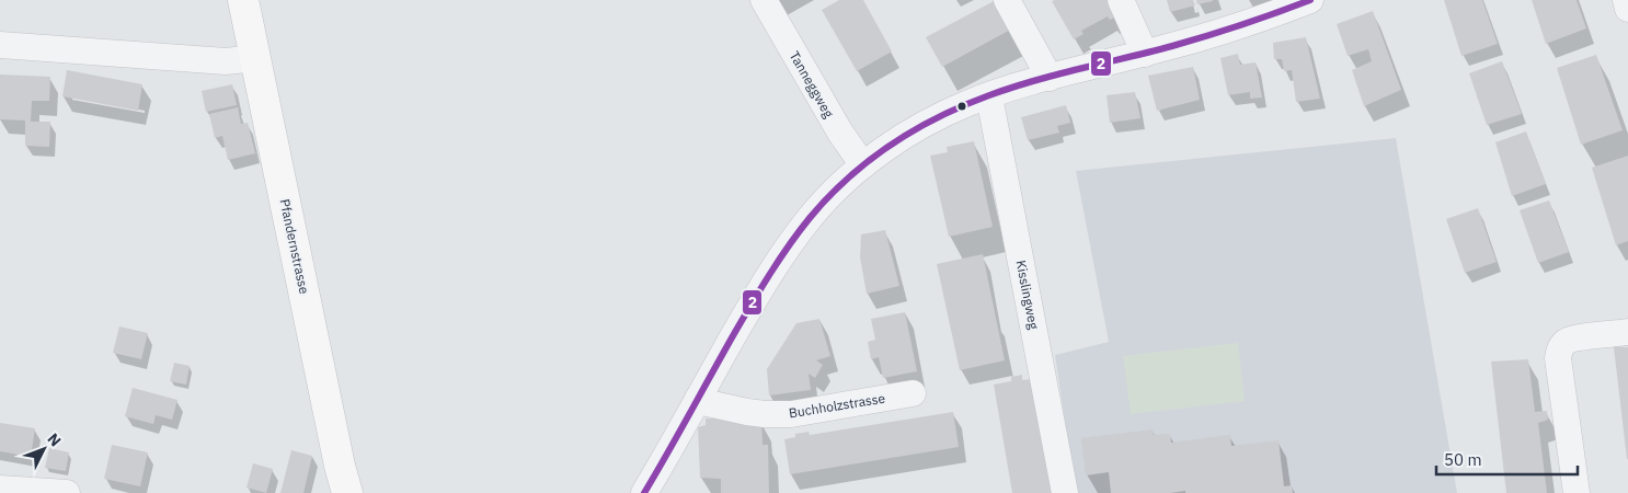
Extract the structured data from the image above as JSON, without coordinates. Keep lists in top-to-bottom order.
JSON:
{
  "streets": {
    "main road": ["Pfandernstrasse"],
    "street": ["Tanneggweg", "Kisslingweg", "Buchholzstrasse"]
  },
  "lines": ["transit line 2"],
  "scale_bar": "50 m",
  "north": "top right"
}
